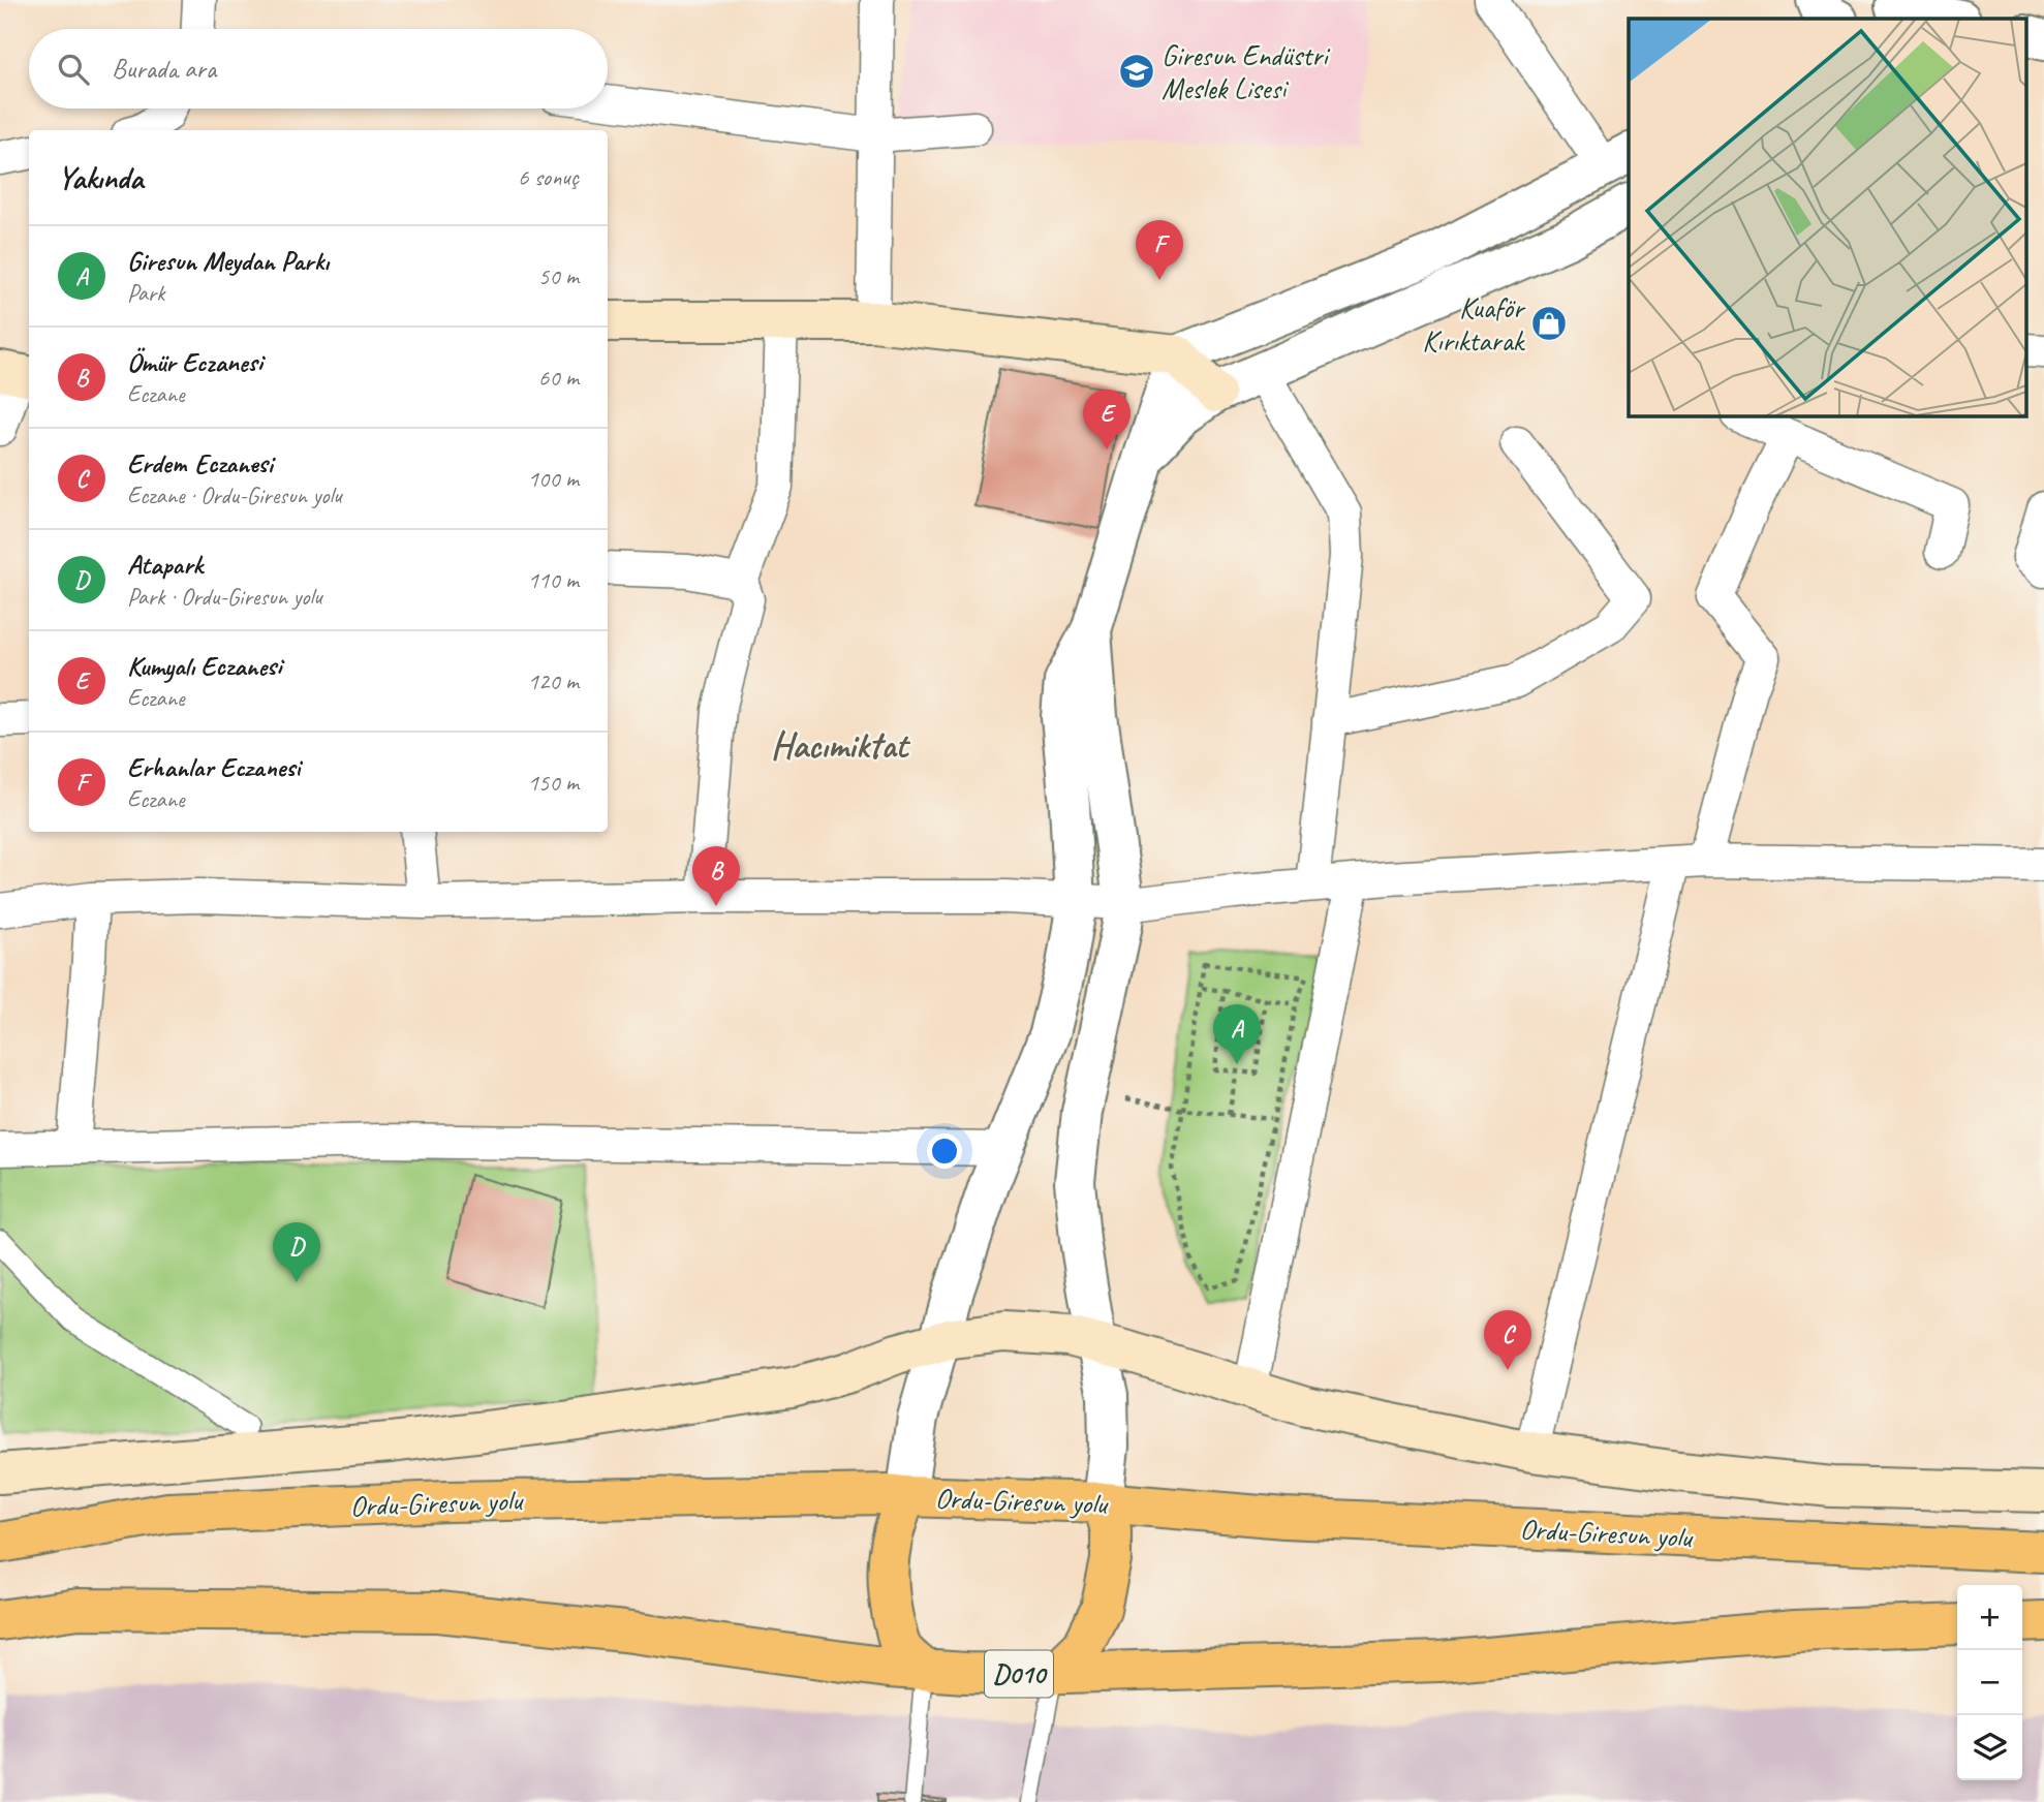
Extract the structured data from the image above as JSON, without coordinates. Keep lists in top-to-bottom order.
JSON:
{
  "streets": {
    "highway": ["Ordu-Giresun yolu", "D010"]
  },
  "crossings": [
    ["Ordu-Giresun yolu", "D010"]
  ],
  "districts": ["Hacımiktat"],
  "places": {
    "school or university": ["Giresun Endüstri Meslek Lisesi"],
    "shop": ["Kuaför Kırıktarak"]
  },
  "page": {
    "search": "Burada ara",
    "heading": ["Yakında", "6 sonuç"],
    "pins": [
      "F",
      "E",
      "B",
      "A",
      "D",
      "C"
    ],
    "list": [
      {
        "mark": "A",
        "name": "Giresun Meydan Parkı",
        "note": "Park",
        "value": "50 m"
      },
      {
        "mark": "B",
        "name": "Ömür Eczanesi",
        "note": "Eczane",
        "value": "60 m"
      },
      {
        "mark": "C",
        "name": "Erdem Eczanesi",
        "note": "Eczane · Ordu-Giresun yolu",
        "value": "100 m"
      },
      {
        "mark": "D",
        "name": "Atapark",
        "note": "Park · Ordu-Giresun yolu",
        "value": "110 m"
      },
      {
        "mark": "E",
        "name": "Kumyalı Eczanesi",
        "note": "Eczane",
        "value": "120 m"
      },
      {
        "mark": "F",
        "name": "Erhanlar Eczanesi",
        "note": "Eczane",
        "value": "150 m"
      }
    ],
    "map_buttons": ["+", "−"]
  }
}
